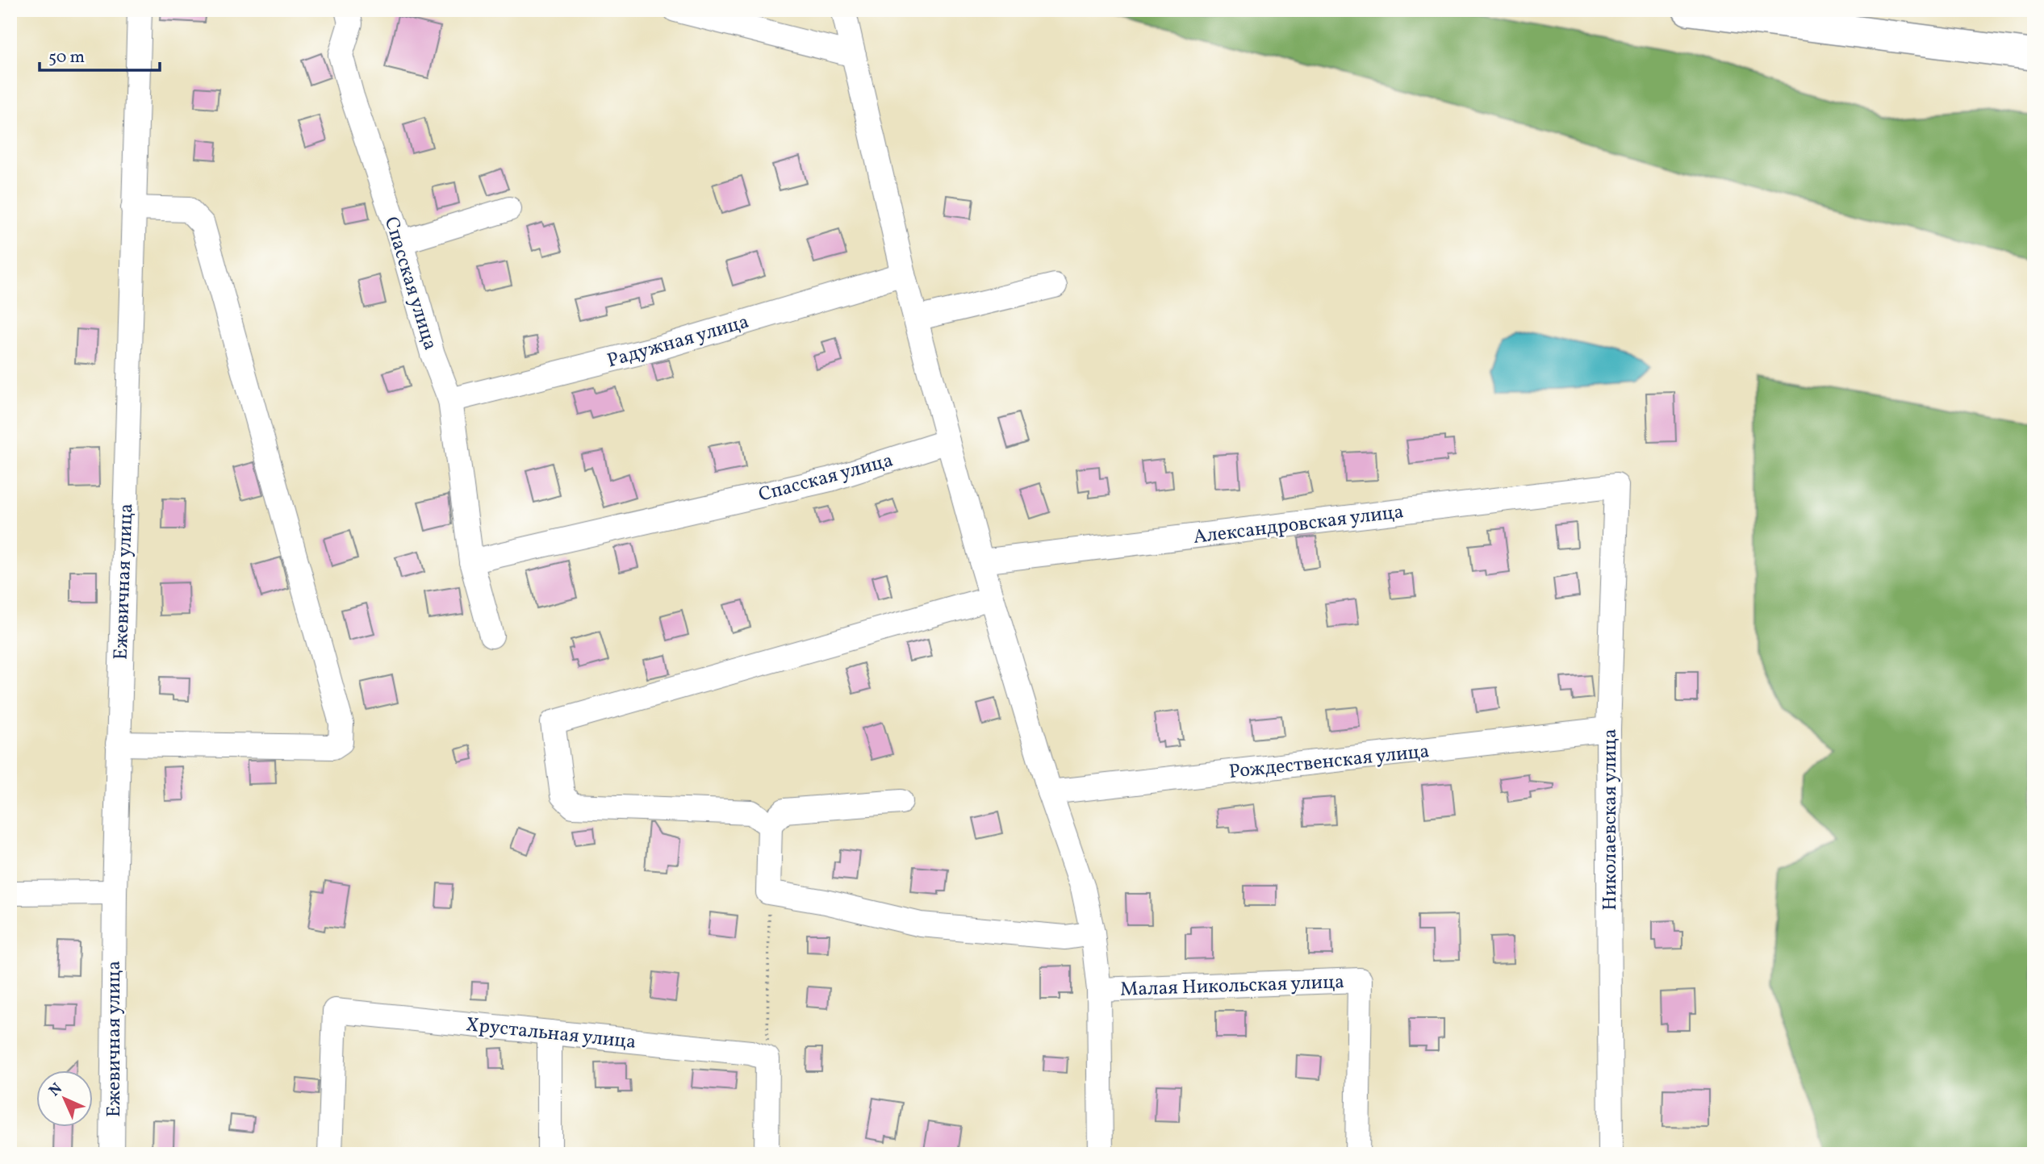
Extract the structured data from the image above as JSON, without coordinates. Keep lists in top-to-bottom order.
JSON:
{
  "streets": {
    "street": [
      "Спасская улица",
      "Радужная улица",
      "Александровская улица",
      "Ежевичная улица",
      "Рождественская улица",
      "Николаевская улица",
      "Малая Никольская улица",
      "Хрустальная улица"
    ]
  },
  "crossings": [
    ["Спасская улица", "Радужная улица"],
    ["Александровская улица", "Николаевская улица"],
    ["Рождественская улица", "Николаевская улица"]
  ],
  "scale_bar": "50 m",
  "north": "top left"
}
